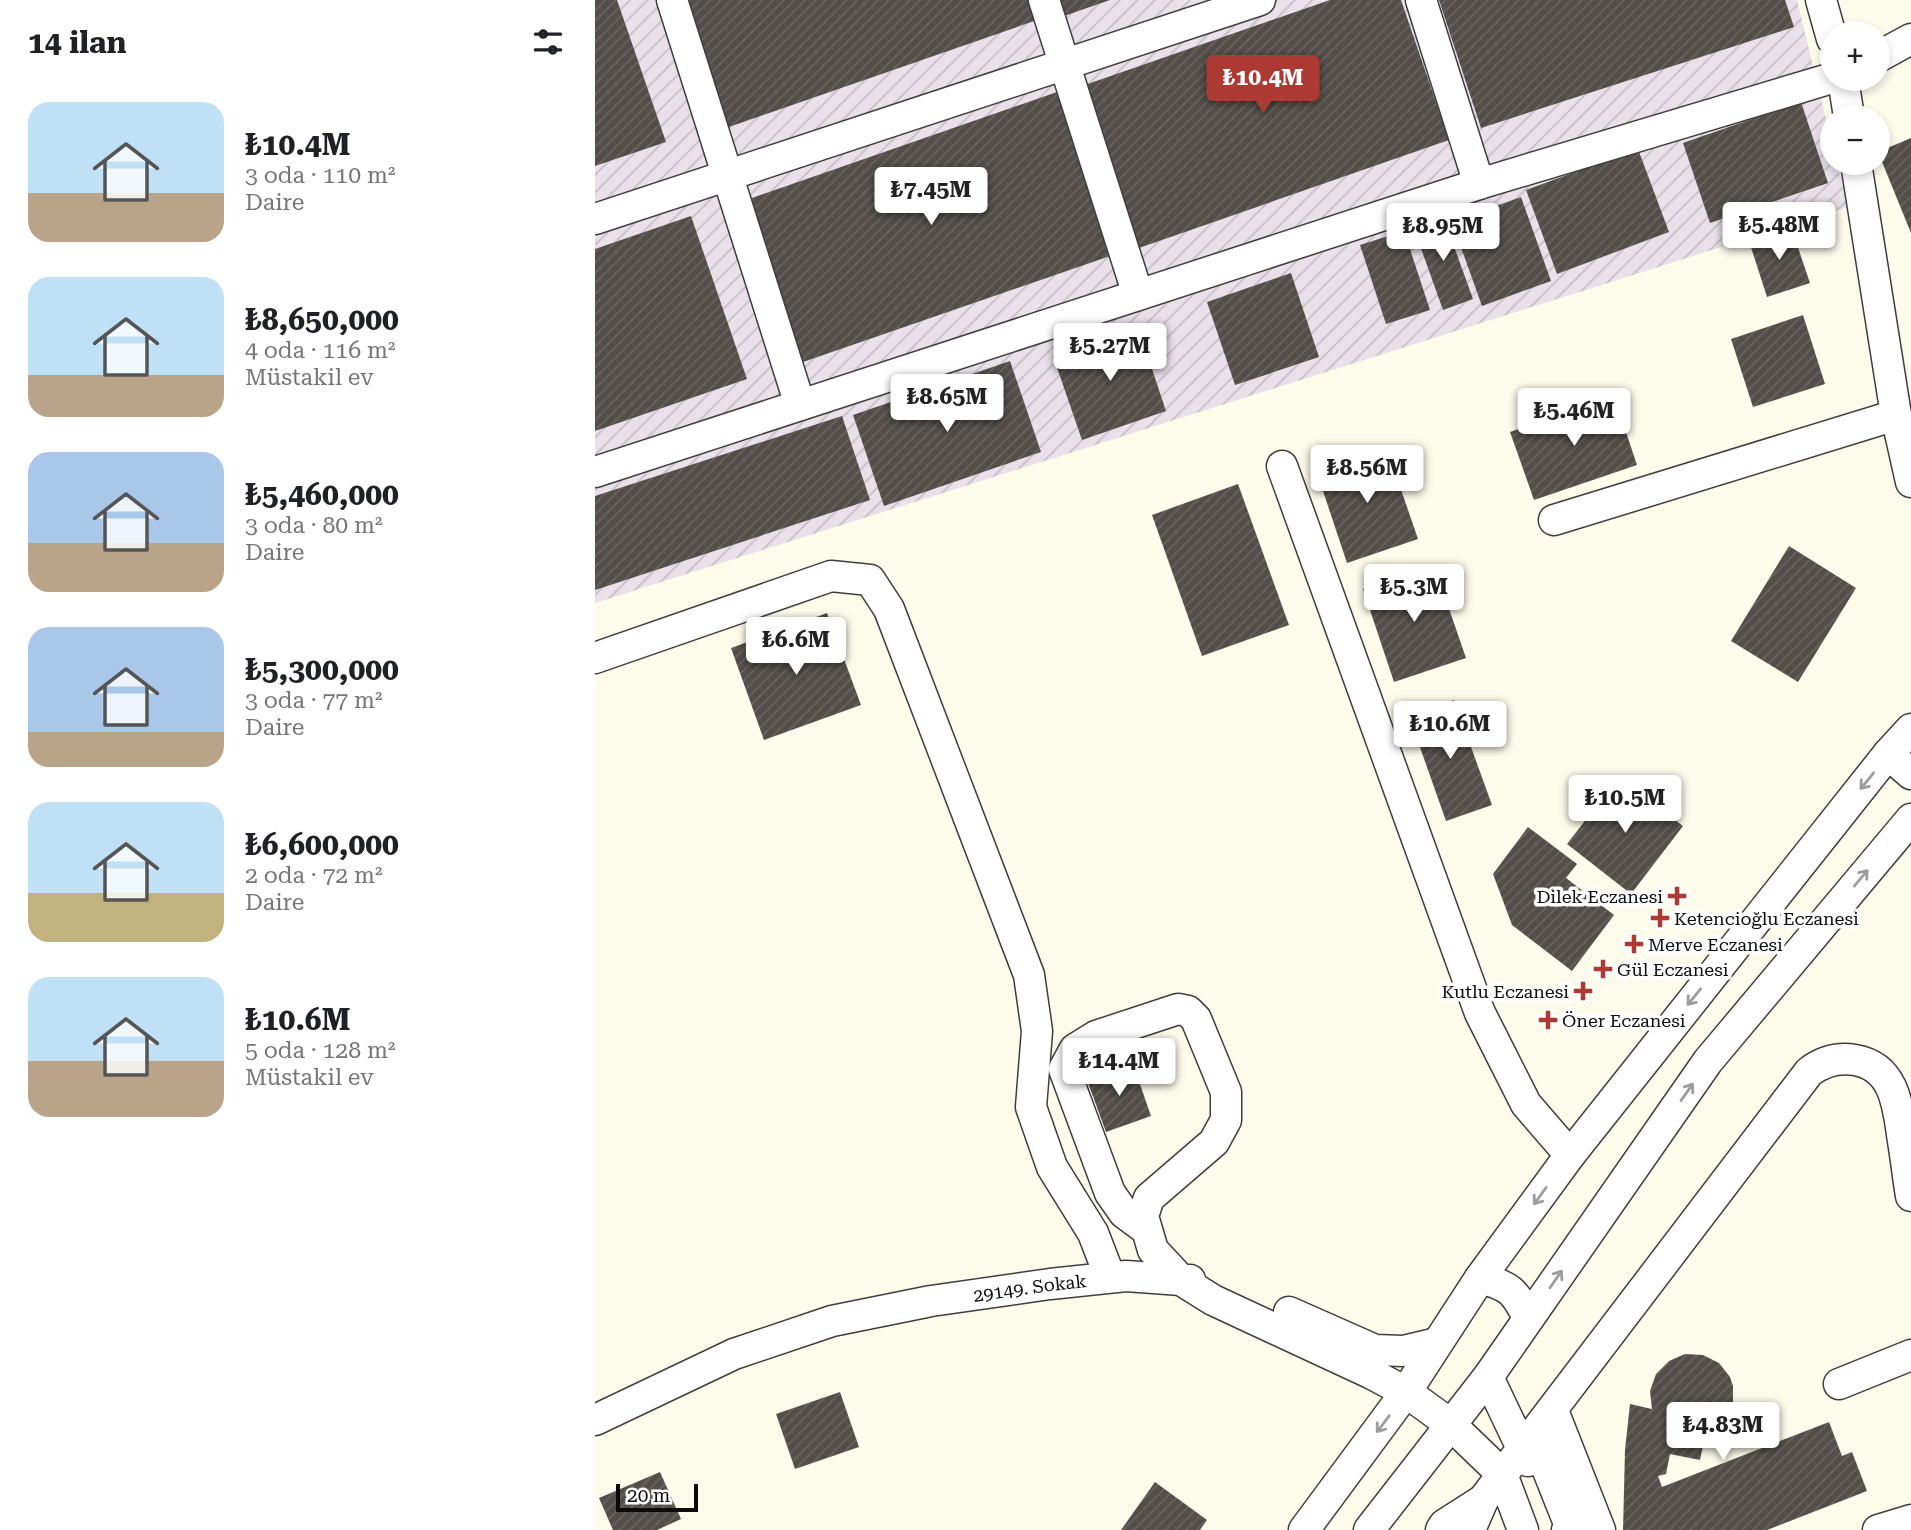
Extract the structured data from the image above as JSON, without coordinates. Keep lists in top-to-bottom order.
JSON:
{
  "streets": {
    "street": ["29149. Sokak"]
  },
  "places": {
    "health": [
      "Dilek Eczanesi",
      "Ketencioğlu Eczanesi",
      "Merve Eczanesi",
      "Gül Eczanesi",
      "Kutlu Eczanesi",
      "Öner Eczanesi"
    ]
  },
  "scale_bar": "20 m",
  "page": {
    "heading": "14 ilan",
    "map_buttons": ["+", "−"],
    "price": [
      "₺10.4M",
      "₺7.45M",
      "₺5.48M",
      "₺8.95M",
      "₺5.27M",
      "₺8.65M",
      "₺5.46M",
      "₺8.56M",
      "₺5.3M",
      "₺6.6M",
      "₺10.6M",
      "₺10.5M",
      "₺14.4M",
      "₺4.83M"
    ],
    "list": [
      {
        "name": "₺10.4M",
        "note": "3 oda · 110 m² · Daire"
      },
      {
        "name": "₺8,650,000",
        "note": "4 oda · 116 m² · Müstakil ev"
      },
      {
        "name": "₺5,460,000",
        "note": "3 oda · 80 m² · Daire"
      },
      {
        "name": "₺5,300,000",
        "note": "3 oda · 77 m² · Daire"
      },
      {
        "name": "₺6,600,000",
        "note": "2 oda · 72 m² · Daire"
      },
      {
        "name": "₺10.6M",
        "note": "5 oda · 128 m² · Müstakil ev"
      }
    ],
    "scale": "20 m"
  }
}
